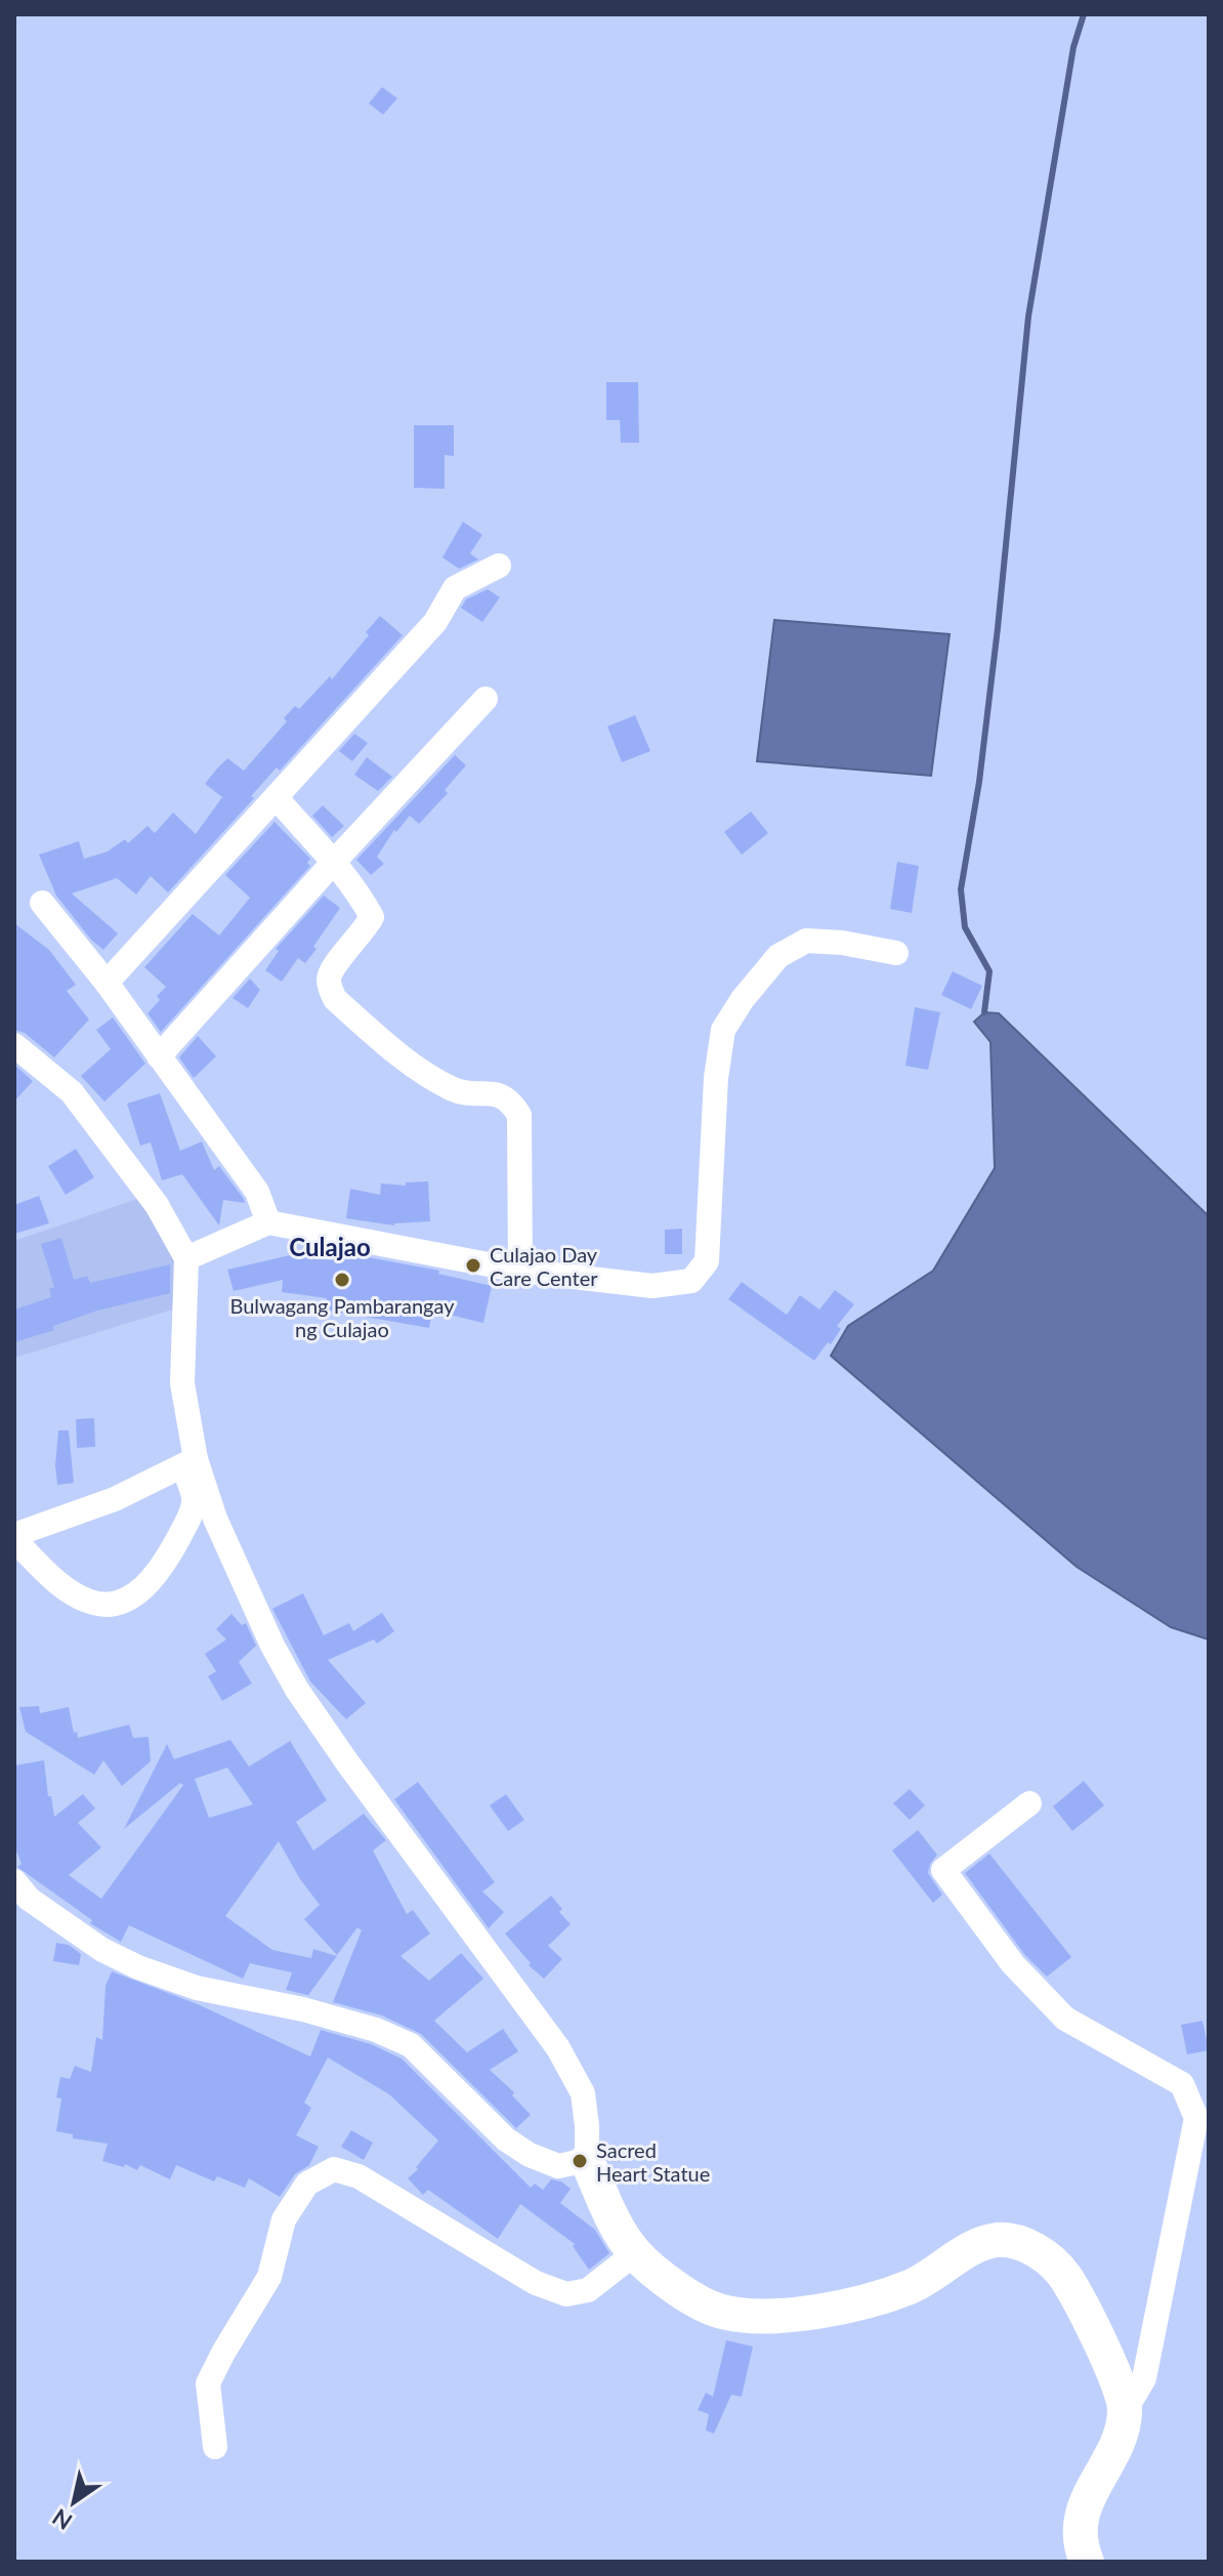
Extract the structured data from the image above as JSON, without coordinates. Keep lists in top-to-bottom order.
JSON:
{
  "districts": ["Culajao"],
  "places": ["Culajao Day Care Center", "Bulwagang Pambarangay ng Culajao", "Sacred Heart Statue"],
  "north": "bottom left"
}
